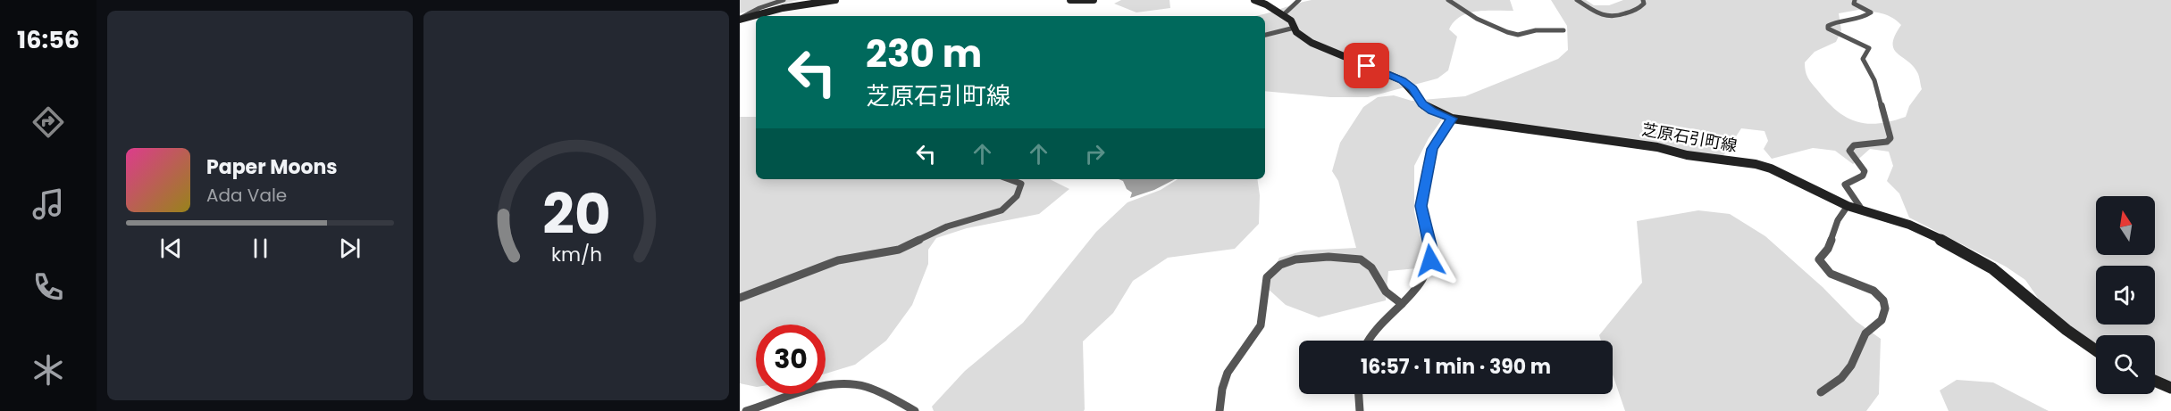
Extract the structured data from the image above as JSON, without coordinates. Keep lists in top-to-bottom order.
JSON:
{
  "streets": {
    "main road": ["芝原石引町線"]
  },
  "north": "top",
  "page": {
    "tabs": "16:56",
    "turn": ["230 m", "芝原石引町線"],
    "song": ["Paper Moons", "Ada Vale"],
    "limit": "30",
    "trip": "16:57 · 1 min · 390 m",
    "gauge": ["20", "km/h"]
  }
}
